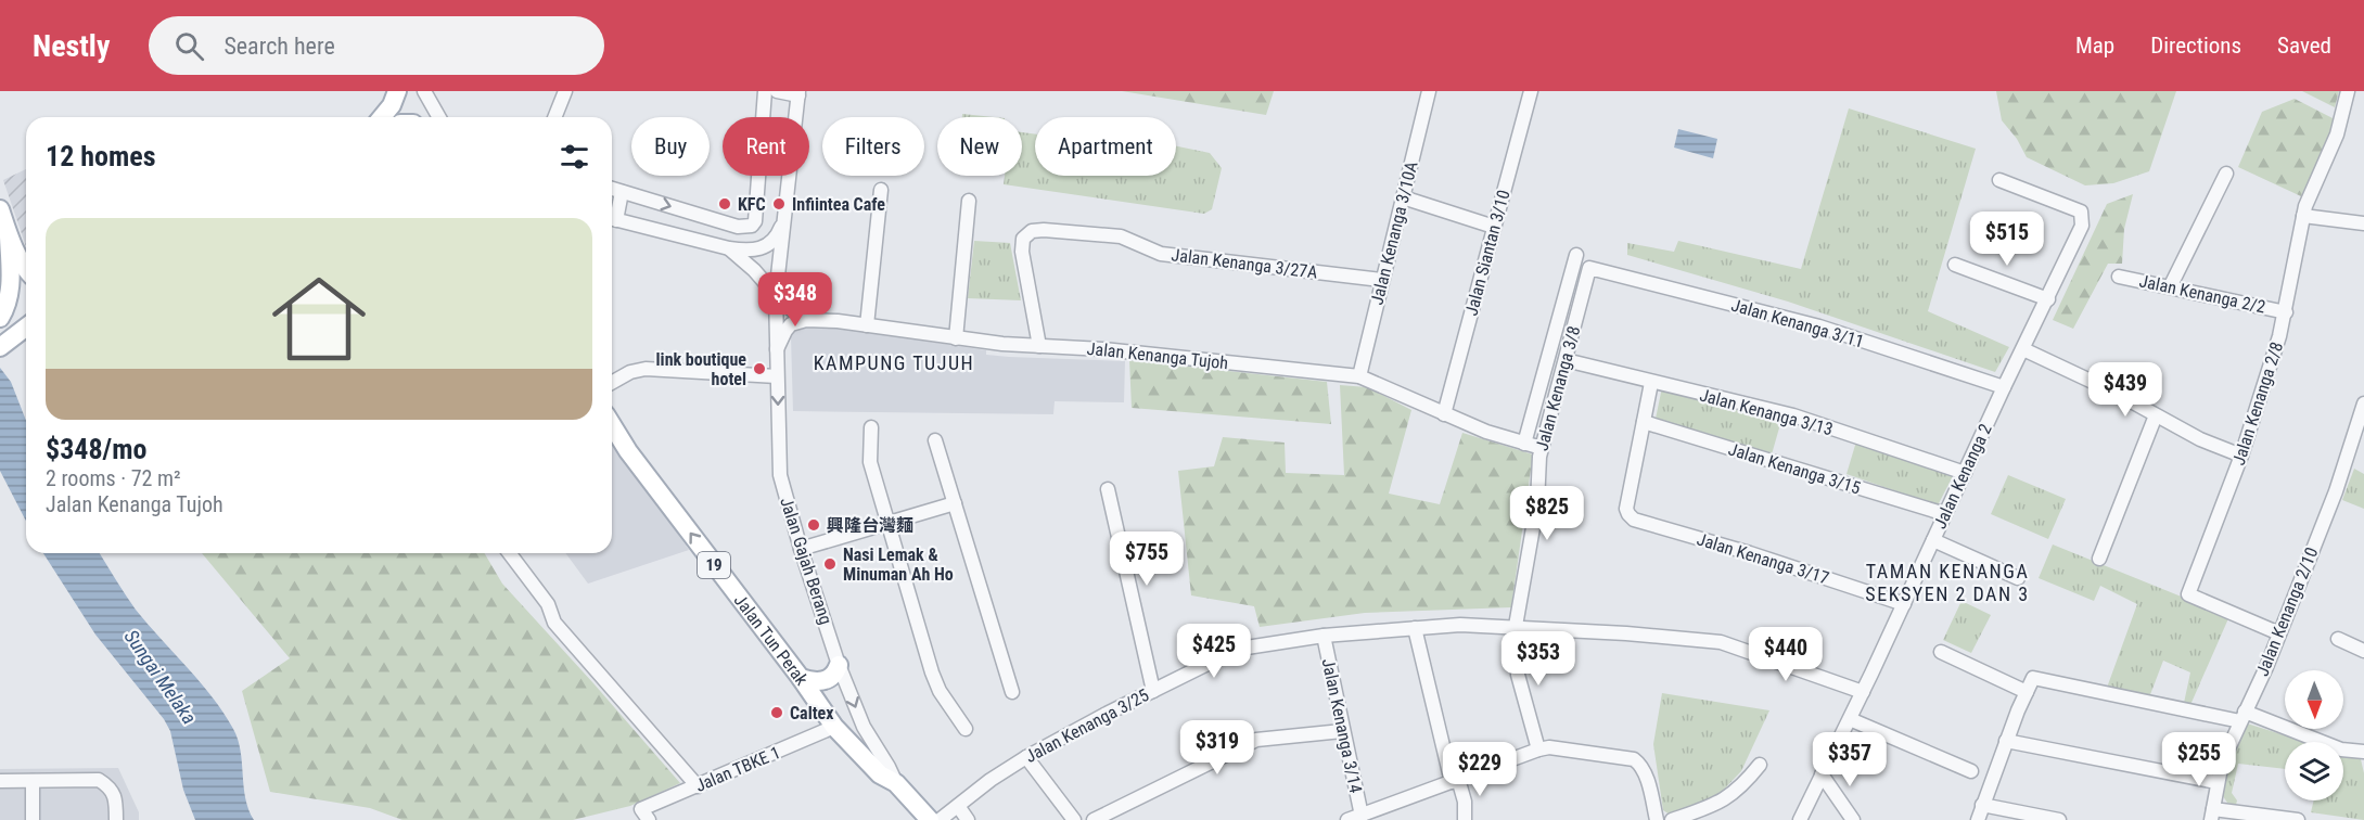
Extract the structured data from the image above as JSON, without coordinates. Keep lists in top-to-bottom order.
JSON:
{
  "streets": {
    "main road": ["19", "Jalan Tun Perak"],
    "street": [
      "Jalan Kenanga 3/10A",
      "Jalan Siantan 3/10",
      "Jalan Kenanga 3/27A",
      "Jalan Kenanga 2/2",
      "Jalan Kenanga 3/11",
      "Jalan Kenanga Tujoh",
      "Jalan Kenanga 3/8",
      "Jalan Kenanga 2/8",
      "Jalan Kenanga 3/13",
      "Jalan Kenanga 3/15",
      "Jalan Kenanga 2",
      "Jalan Kenanga 3/17",
      "Jalan Gajah Berang",
      "Jalan Kenanga 2/10",
      "Jalan Kenanga 3/25",
      "Jalan Kenanga 3/14",
      "Jalan TBKE 1"
    ]
  },
  "crossings": [
    ["Jalan Kenanga 3/10A", "Jalan Kenanga 3/27A"],
    ["Jalan Kenanga 3/10A", "Jalan Kenanga Tujoh"],
    ["Jalan Siantan 3/10", "Jalan Kenanga Tujoh"],
    ["Jalan Kenanga 3/27A", "Jalan Kenanga Tujoh"],
    ["Jalan Kenanga 2/2", "Jalan Kenanga 2/8"],
    ["Jalan Kenanga 3/11", "Jalan Kenanga 3/8"],
    ["Jalan Kenanga 3/11", "Jalan Kenanga 2"],
    ["Jalan Kenanga Tujoh", "Jalan Kenanga 3/8"],
    ["Jalan Kenanga Tujoh", "Jalan Gajah Berang"],
    ["Jalan Kenanga 3/8", "Jalan Kenanga 3/13"],
    ["Jalan Kenanga 3/8", "Jalan Kenanga 3/25"],
    ["Jalan Kenanga 2/8", "Jalan Kenanga 2/10"],
    ["Jalan Kenanga 3/13", "Jalan Kenanga 2"],
    ["Jalan Kenanga 3/15", "Jalan Kenanga 2"],
    ["Jalan Kenanga 3/15", "Jalan Kenanga 3/17"],
    ["Jalan Kenanga 2", "Jalan Kenanga 3/17"],
    ["Jalan Kenanga 2", "Jalan Kenanga 3/25"],
    ["Jalan Gajah Berang", "Jalan Tun Perak"],
    ["Jalan Tun Perak", "Jalan TBKE 1"],
    ["Jalan Kenanga 3/25", "Jalan Kenanga 3/14"]
  ],
  "one_way": ["Jalan Tun Perak"],
  "districts": ["KAMPUNG TUJUH", "TAMAN KENANGA SEKSYEN 2 DAN 3"],
  "water": ["Sungai Melaka"],
  "places": [
    "KFC",
    "Infiintea Cafe",
    "link boutique hotel",
    "興隆台灣麵",
    "Nasi Lemak & Minuman Ah Ho",
    "Caltex"
  ],
  "north": "bottom",
  "page": {
    "header": "Nestly",
    "search": "Search here",
    "nav": ["Map", "Directions", "Saved"],
    "chip": [
      "Buy",
      "Rent",
      "Filters",
      "New",
      "Apartment"
    ],
    "heading": "12 homes",
    "list": [
      {
        "name": "$348/mo",
        "note": "2 rooms · 72 m² · Jalan Kenanga Tujoh"
      }
    ],
    "price": [
      "$515",
      "$348",
      "$439",
      "$825",
      "$755",
      "$425",
      "$440",
      "$353",
      "$319",
      "$357",
      "$255",
      "$229"
    ]
  }
}
